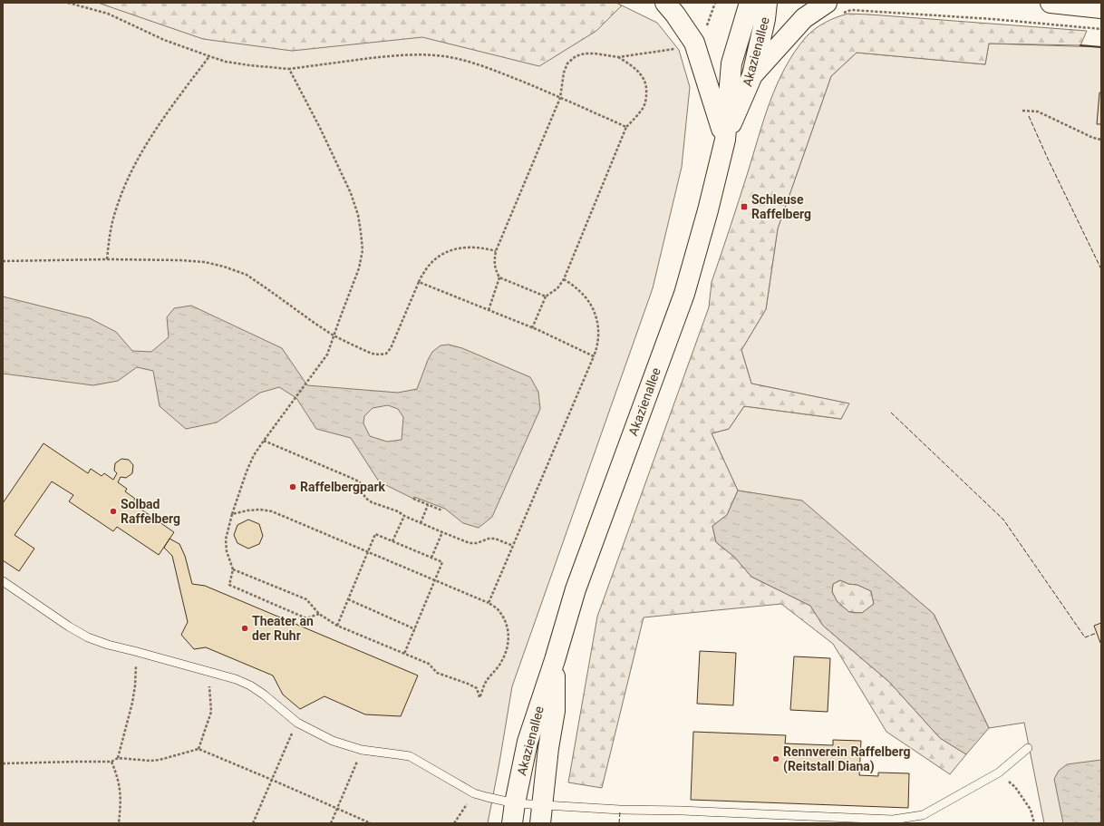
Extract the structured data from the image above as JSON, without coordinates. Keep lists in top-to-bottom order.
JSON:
{
  "streets": {
    "main road": ["Akazienallee"]
  },
  "places": {
    "transit": ["Schleuse Raffelberg"],
    "other": [
      "Raffelbergpark",
      "Solbad Raffelberg",
      "Theater an der Ruhr",
      "Rennverein Raffelberg (Reitstall Diana)"
    ]
  }
}
